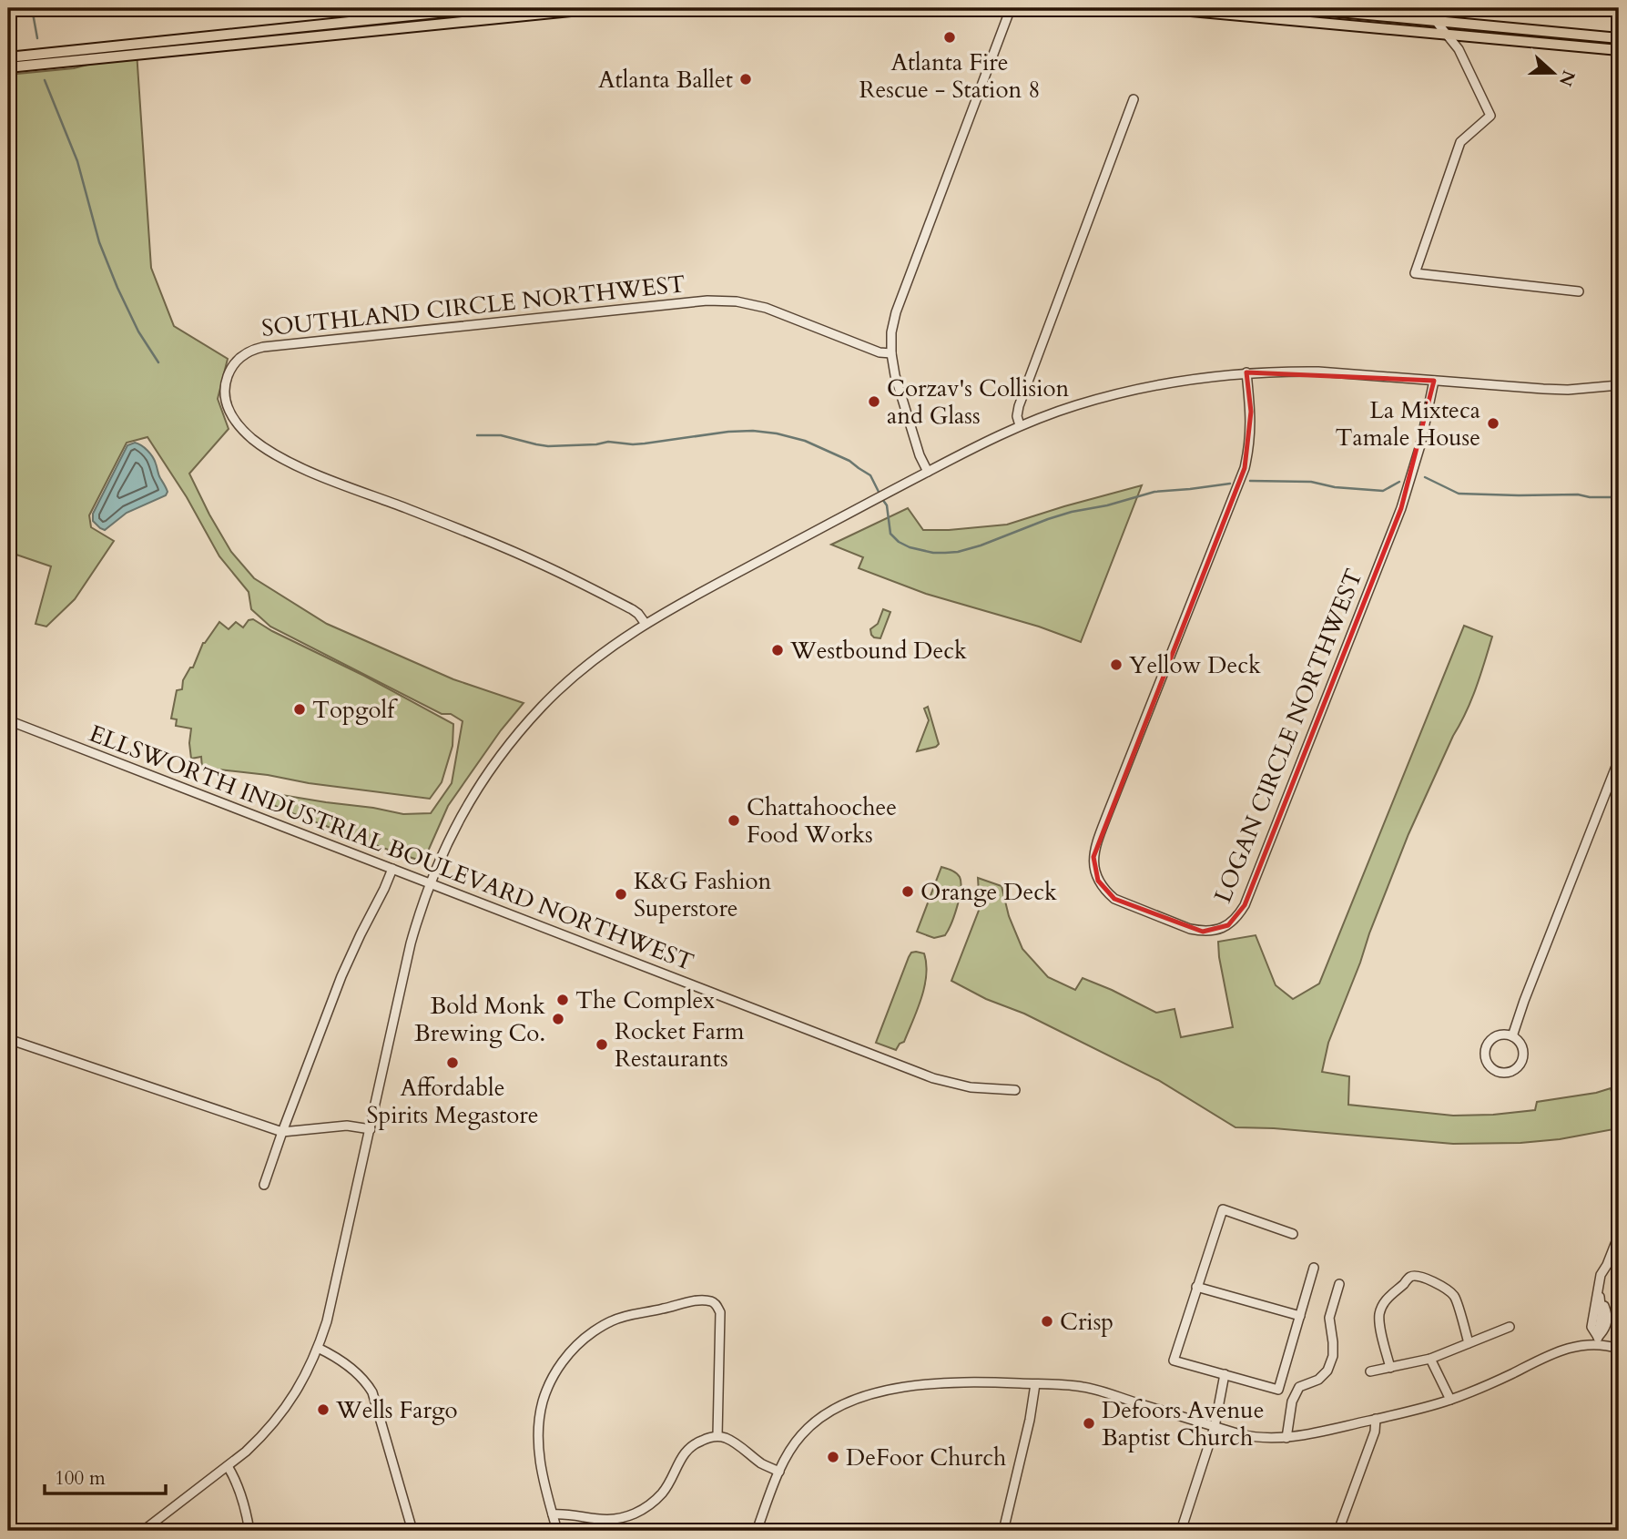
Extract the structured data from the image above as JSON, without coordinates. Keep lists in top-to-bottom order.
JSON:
{
  "streets": {
    "street": ["SOUTHLAND CIRCLE NORTHWEST", "LOGAN CIRCLE NORTHWEST", "ELLSWORTH INDUSTRIAL BOULEVARD NORTHWEST"]
  },
  "places": [
    "Atlanta Fire Rescue - Station 8",
    "Atlanta Ballet",
    "Corzav's Collision and Glass",
    "La Mixteca Tamale House",
    "Westbound Deck",
    "Yellow Deck",
    "Topgolf",
    "Chattahoochee Food Works",
    "Orange Deck",
    "K&G Fashion Superstore",
    "The Complex",
    "Bold Monk Brewing Co.",
    "Rocket Farm Restaurants",
    "Affordable Spirits Megastore",
    "Crisp",
    "Wells Fargo",
    "Defoors Avenue Baptist Church",
    "DeFoor Church"
  ],
  "scale_bar": "100 m",
  "north": "right"
}
